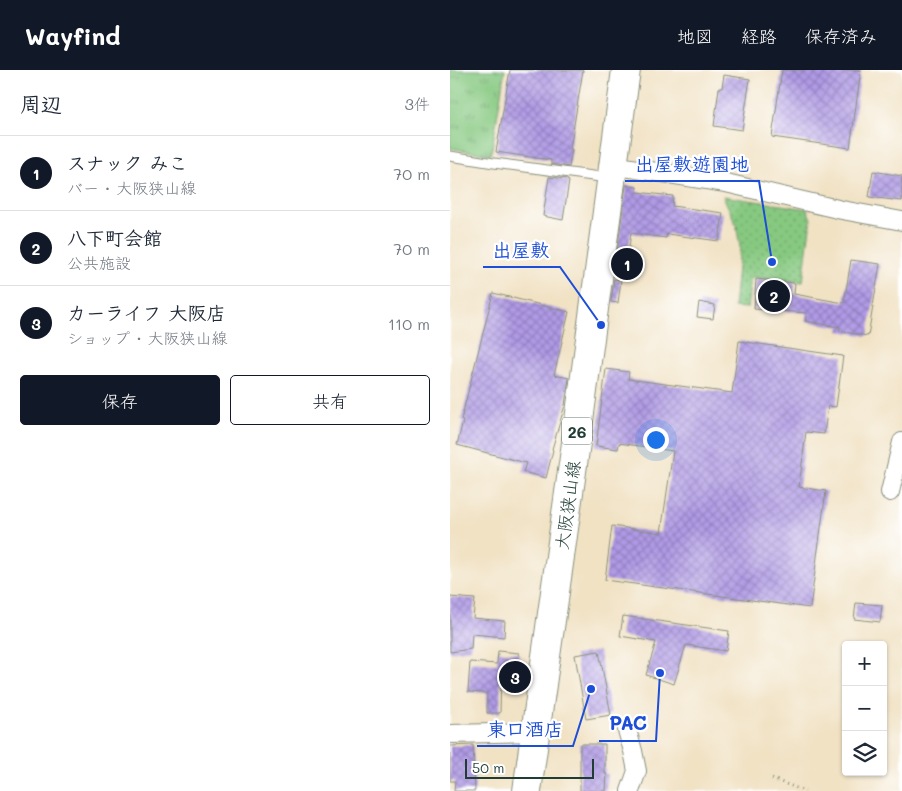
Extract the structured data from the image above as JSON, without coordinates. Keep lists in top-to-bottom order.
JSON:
{
  "streets": {
    "main road": ["26", "大阪狭山線"]
  },
  "places": [
    "出屋敷遊園地",
    "出屋敷",
    "PAC",
    "東口酒店"
  ],
  "scale_bar": "50 m",
  "page": {
    "header": "Wayfind",
    "nav": ["地図", "経路", "保存済み"],
    "heading": ["周辺", "3件"],
    "list": [
      {
        "mark": "1",
        "name": "スナック みこ",
        "note": "バー · 大阪狭山線",
        "value": "70 m"
      },
      {
        "mark": "2",
        "name": "八下町会館",
        "note": "公共施設",
        "value": "70 m"
      },
      {
        "mark": "3",
        "name": "カーライフ 大阪店",
        "note": "ショップ · 大阪狭山線",
        "value": "110 m"
      }
    ],
    "pins": ["1", "2", "3"],
    "buttons": ["保存", "共有"],
    "map_buttons": ["+", "−"],
    "scale": "50 m"
  }
}
